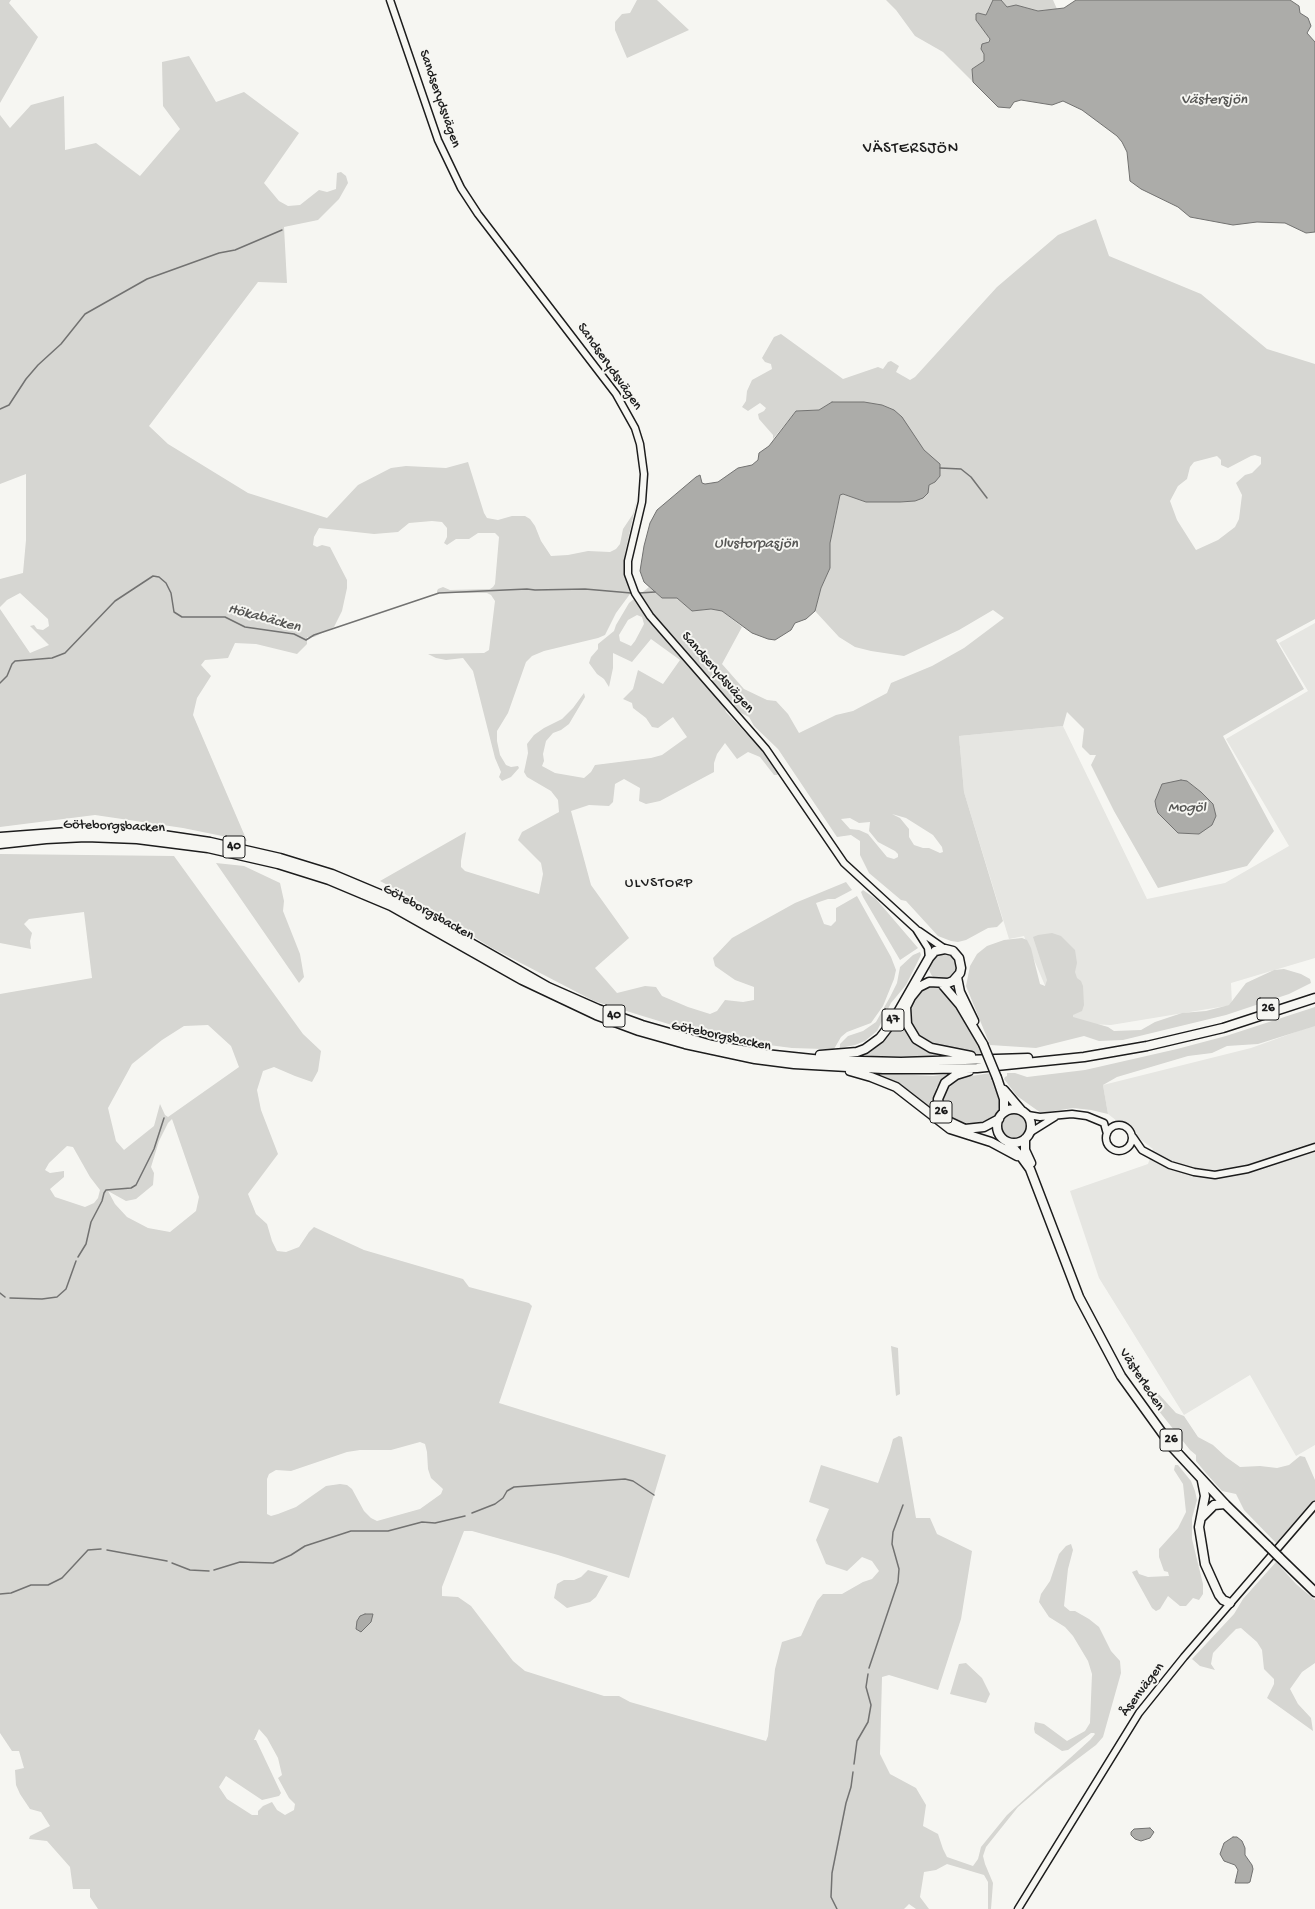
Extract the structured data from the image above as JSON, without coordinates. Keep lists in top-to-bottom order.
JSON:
{
  "streets": {
    "highway": [
      "Göteborgsbacken",
      "40",
      "26",
      "47",
      "Västerleden"
    ],
    "street": ["Sandserydsvägen", "Åsenvägen"]
  },
  "crossings": [
    ["Sandserydsvägen", "26"],
    ["Sandserydsvägen", "47"],
    ["Göteborgsbacken", "40"],
    ["Göteborgsbacken", "47"],
    ["40", "26"],
    ["40", "47"],
    ["26", "47"],
    ["26", "Västerleden"]
  ],
  "districts": ["VÄSTERSJÖN", "ULVSTORP"],
  "water": [
    "Västersjön",
    "Ulvstorpasjön",
    "Hökabäcken",
    "Mogöl"
  ]
}
